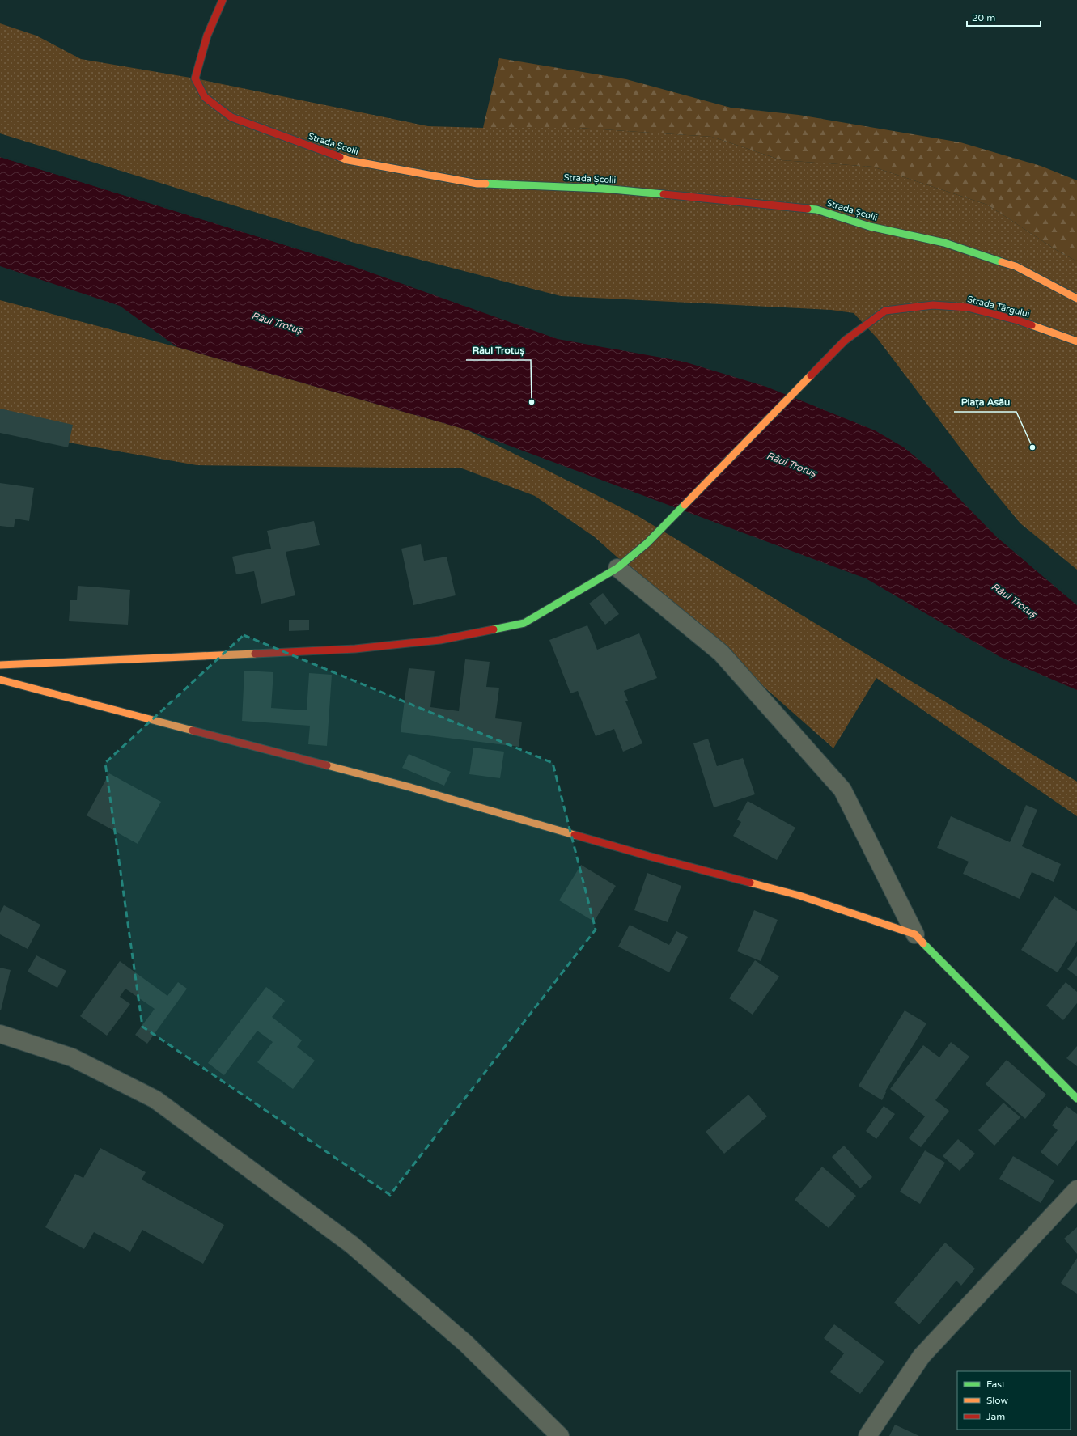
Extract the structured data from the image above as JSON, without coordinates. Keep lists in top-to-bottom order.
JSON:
{
  "streets": {
    "street": ["Strada Școlii", "Strada Târgului"]
  },
  "water": ["Râul Trotuș"],
  "places": ["Râul Trotuș", "Piața Asău"],
  "legend": ["Fast", "Slow", "Jam"],
  "scale_bar": "20 m"
}
